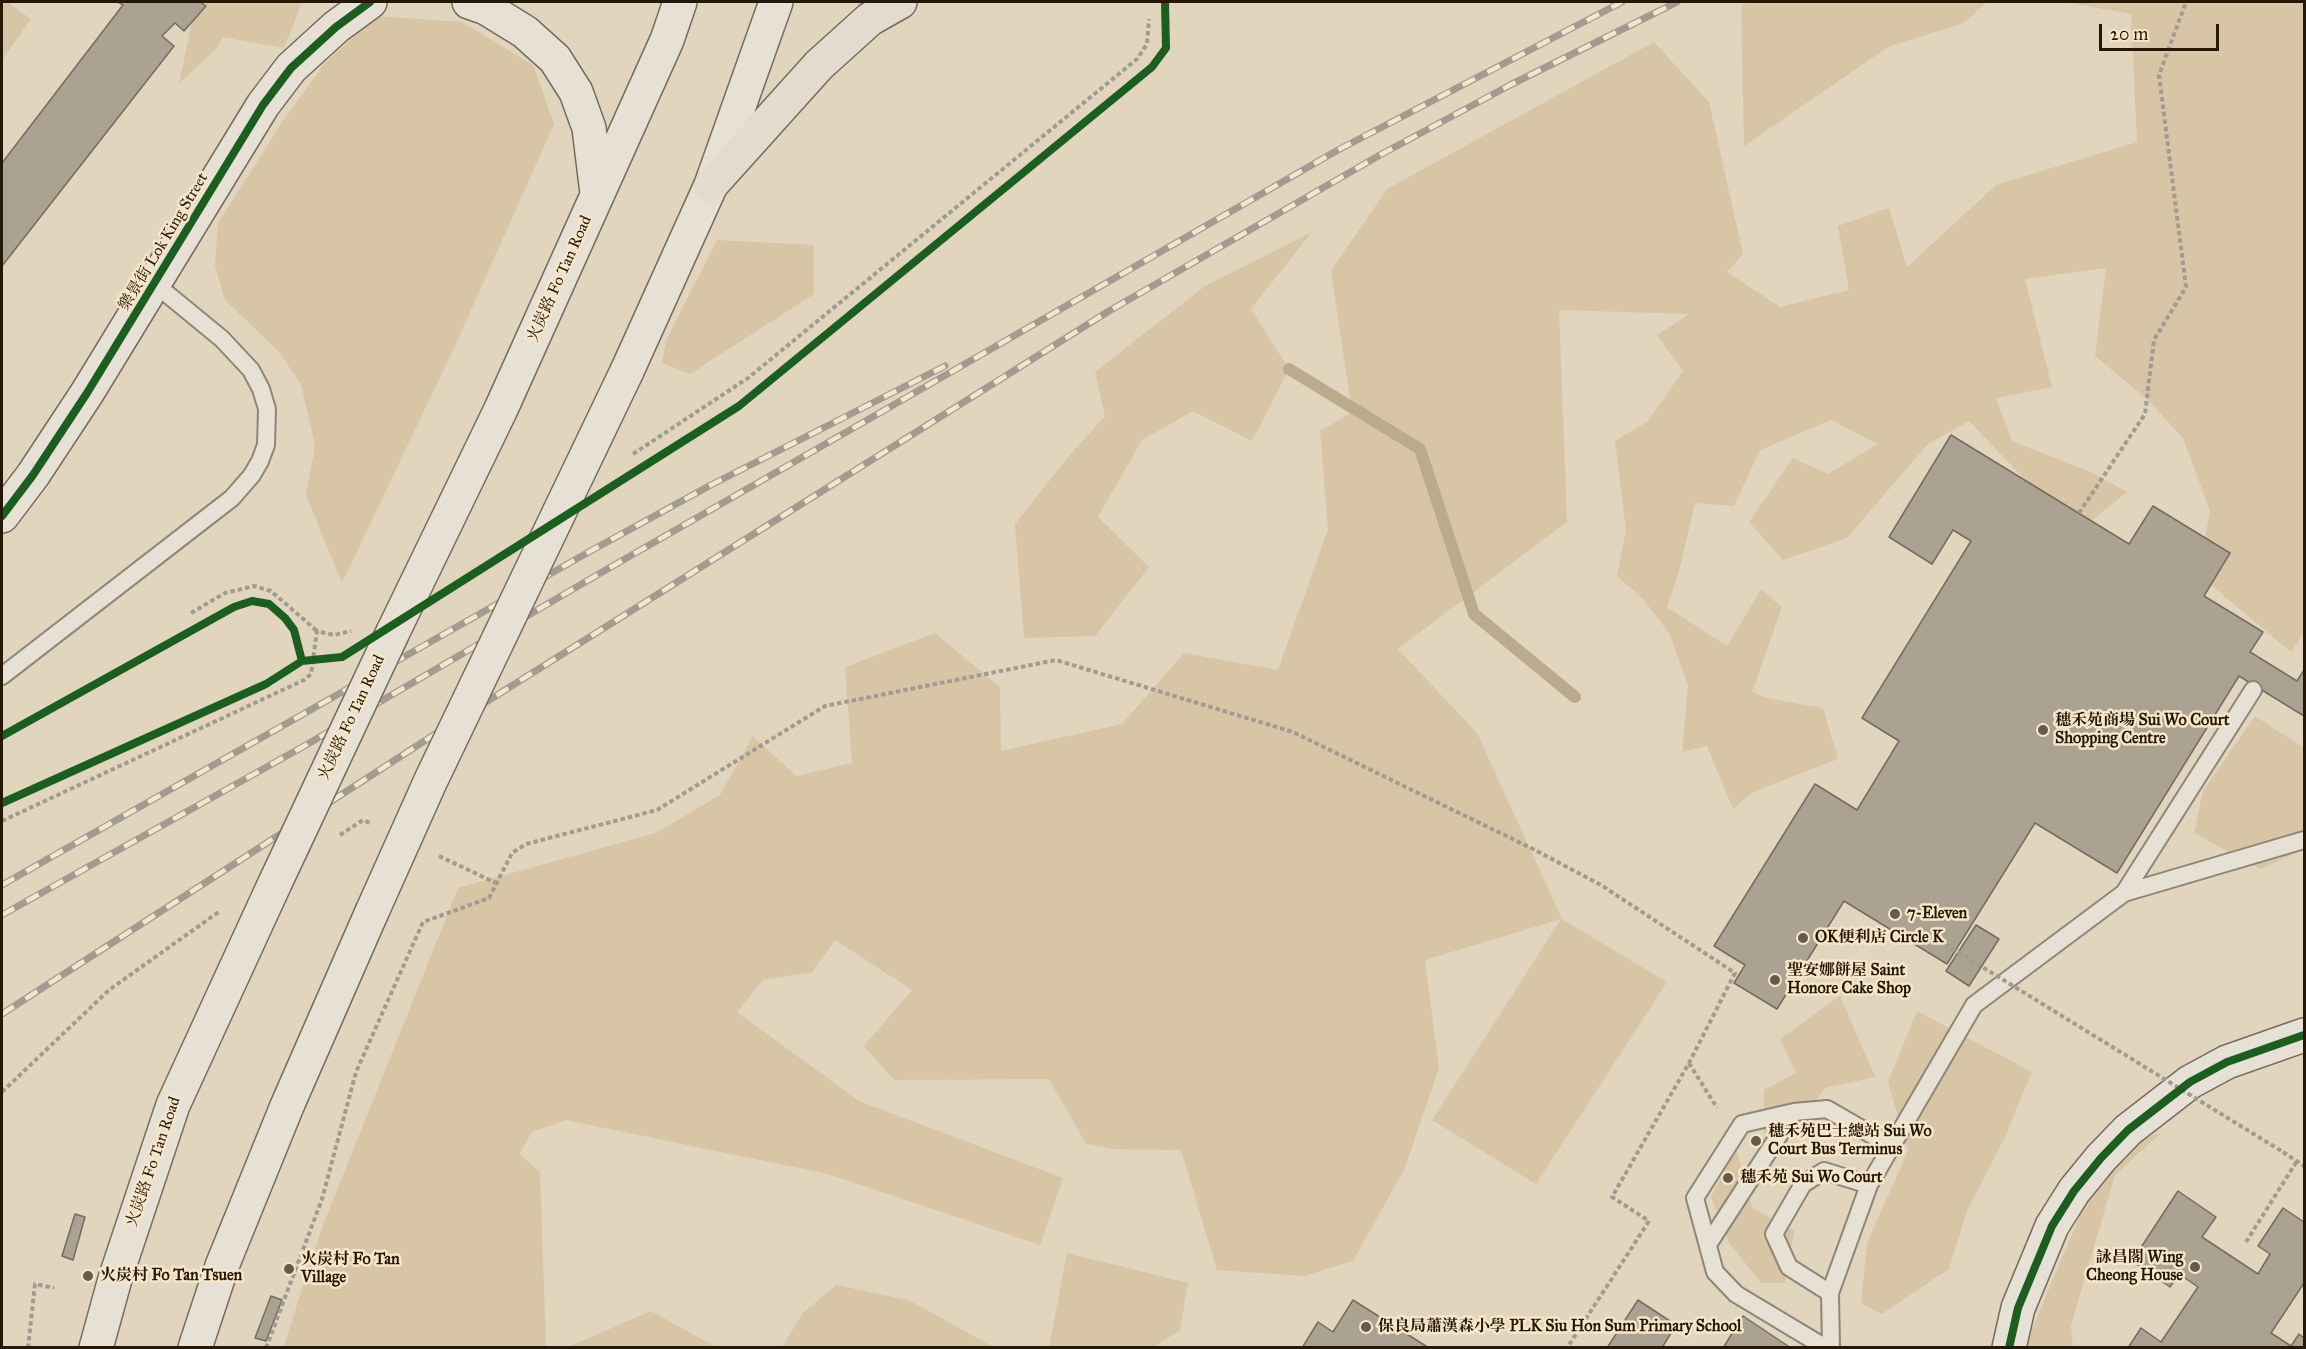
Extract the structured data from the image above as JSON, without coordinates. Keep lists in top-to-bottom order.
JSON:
{
  "streets": {
    "main road": ["樂景街 Lok King Street", "火炭路 Fo Tan Road"]
  },
  "places": [
    "穗禾苑商場 Sui Wo Court Shopping Centre",
    "7-Eleven",
    "OK便利店 Circle K",
    "聖安娜餅屋 Saint Honore Cake Shop",
    "穗禾苑巴士總站 Sui Wo Court Bus Terminus",
    "穗禾苑 Sui Wo Court",
    "詠昌閣 Wing Cheong House",
    "火炭村 Fo Tan Village",
    "火炭村 Fo Tan Tsuen",
    "保良局蕭漢森小學 PLK Siu Hon Sum Primary School"
  ],
  "scale_bar": "20 m"
}
